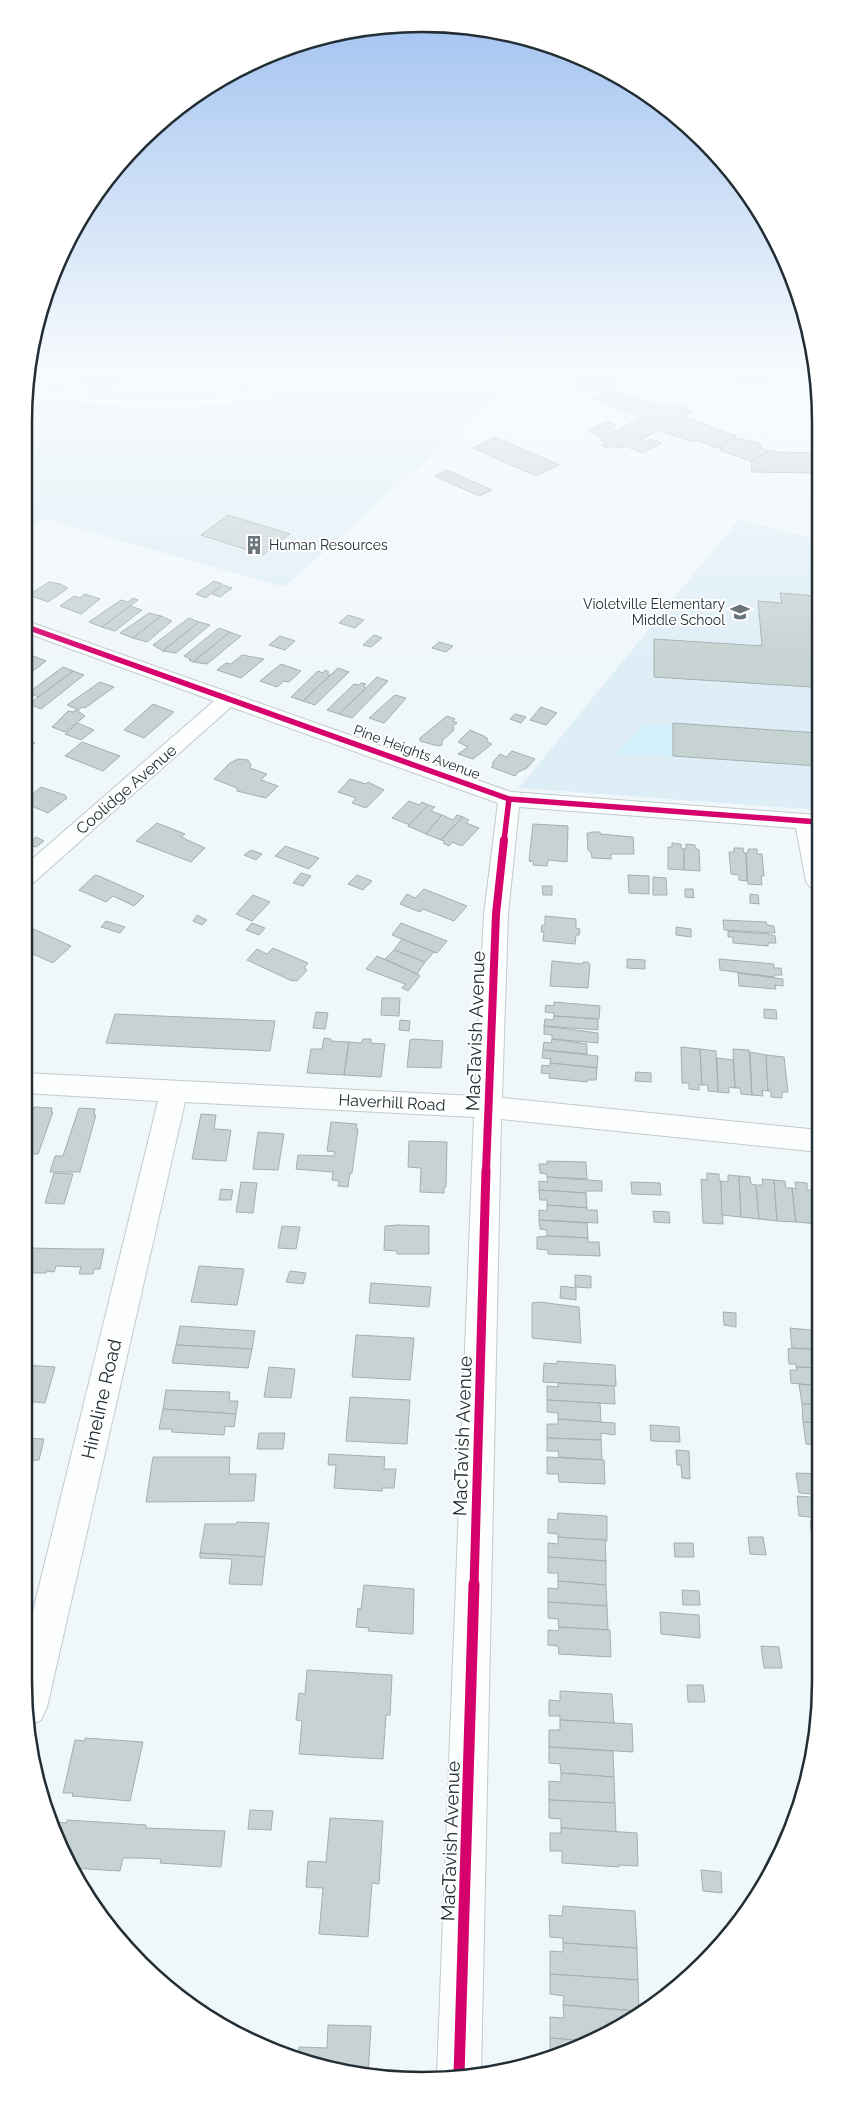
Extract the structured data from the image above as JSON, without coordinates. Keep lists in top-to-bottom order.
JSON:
{
  "streets": {
    "street": [
      "Pine Heights Avenue",
      "Coolidge Avenue",
      "MacTavish Avenue",
      "Haverhill Road",
      "Hineline Road"
    ]
  },
  "crossings": [
    ["Pine Heights Avenue", "Coolidge Avenue"],
    ["Pine Heights Avenue", "MacTavish Avenue"],
    ["MacTavish Avenue", "Haverhill Road"],
    ["Haverhill Road", "Hineline Road"]
  ],
  "places": {
    "building": ["Human Resources"],
    "school or university": ["Violetville Elementary Middle School"]
  }
}
